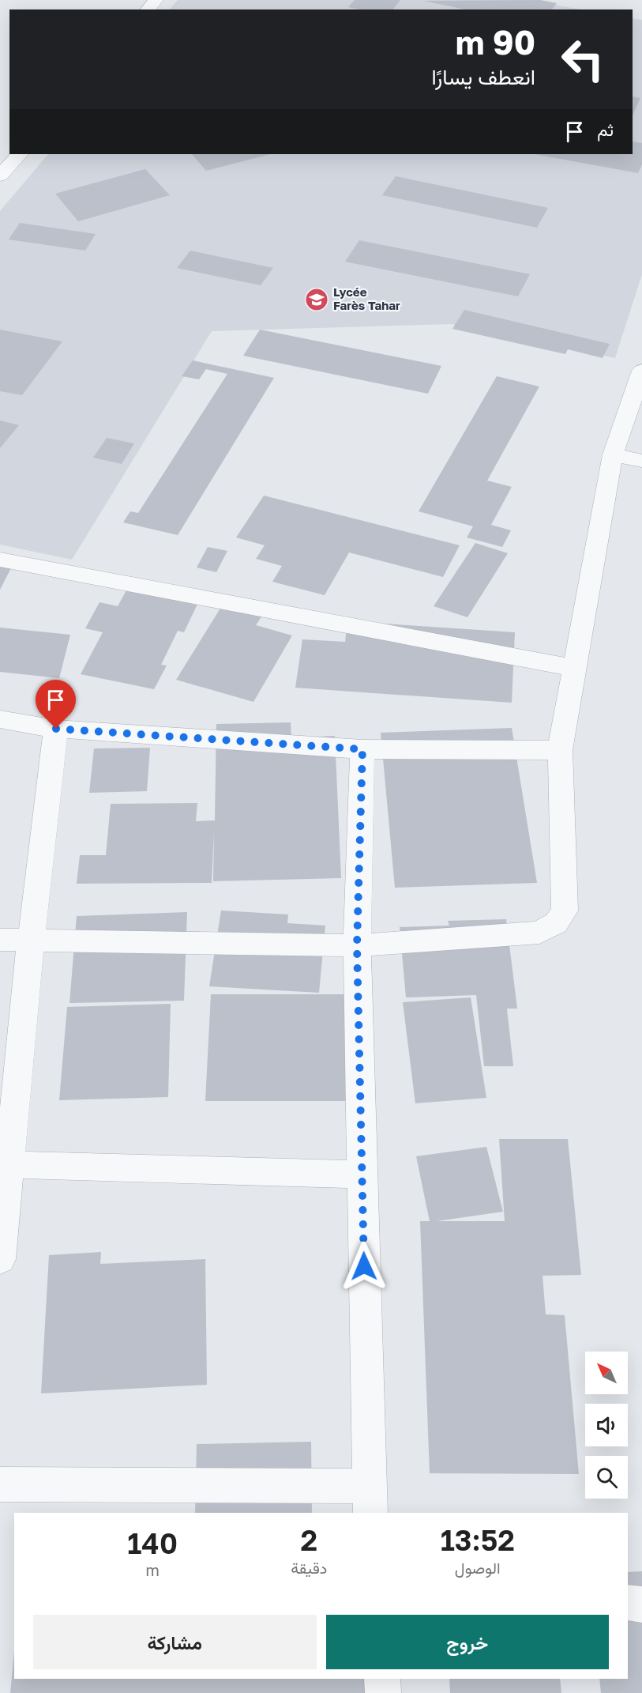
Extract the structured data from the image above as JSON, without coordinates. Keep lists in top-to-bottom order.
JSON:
{
  "places": {
    "school or university": ["Lycée Farès Tahar"]
  },
  "north": "top left",
  "page": {
    "turn": ["90 m", "انعطف يسارًا"],
    "then": "ثم",
    "eta": [
      "13:52",
      "الوصول",
      "2",
      "دقيقة",
      "140",
      "m"
    ],
    "buttons": ["خروج", "مشاركة"]
  }
}
